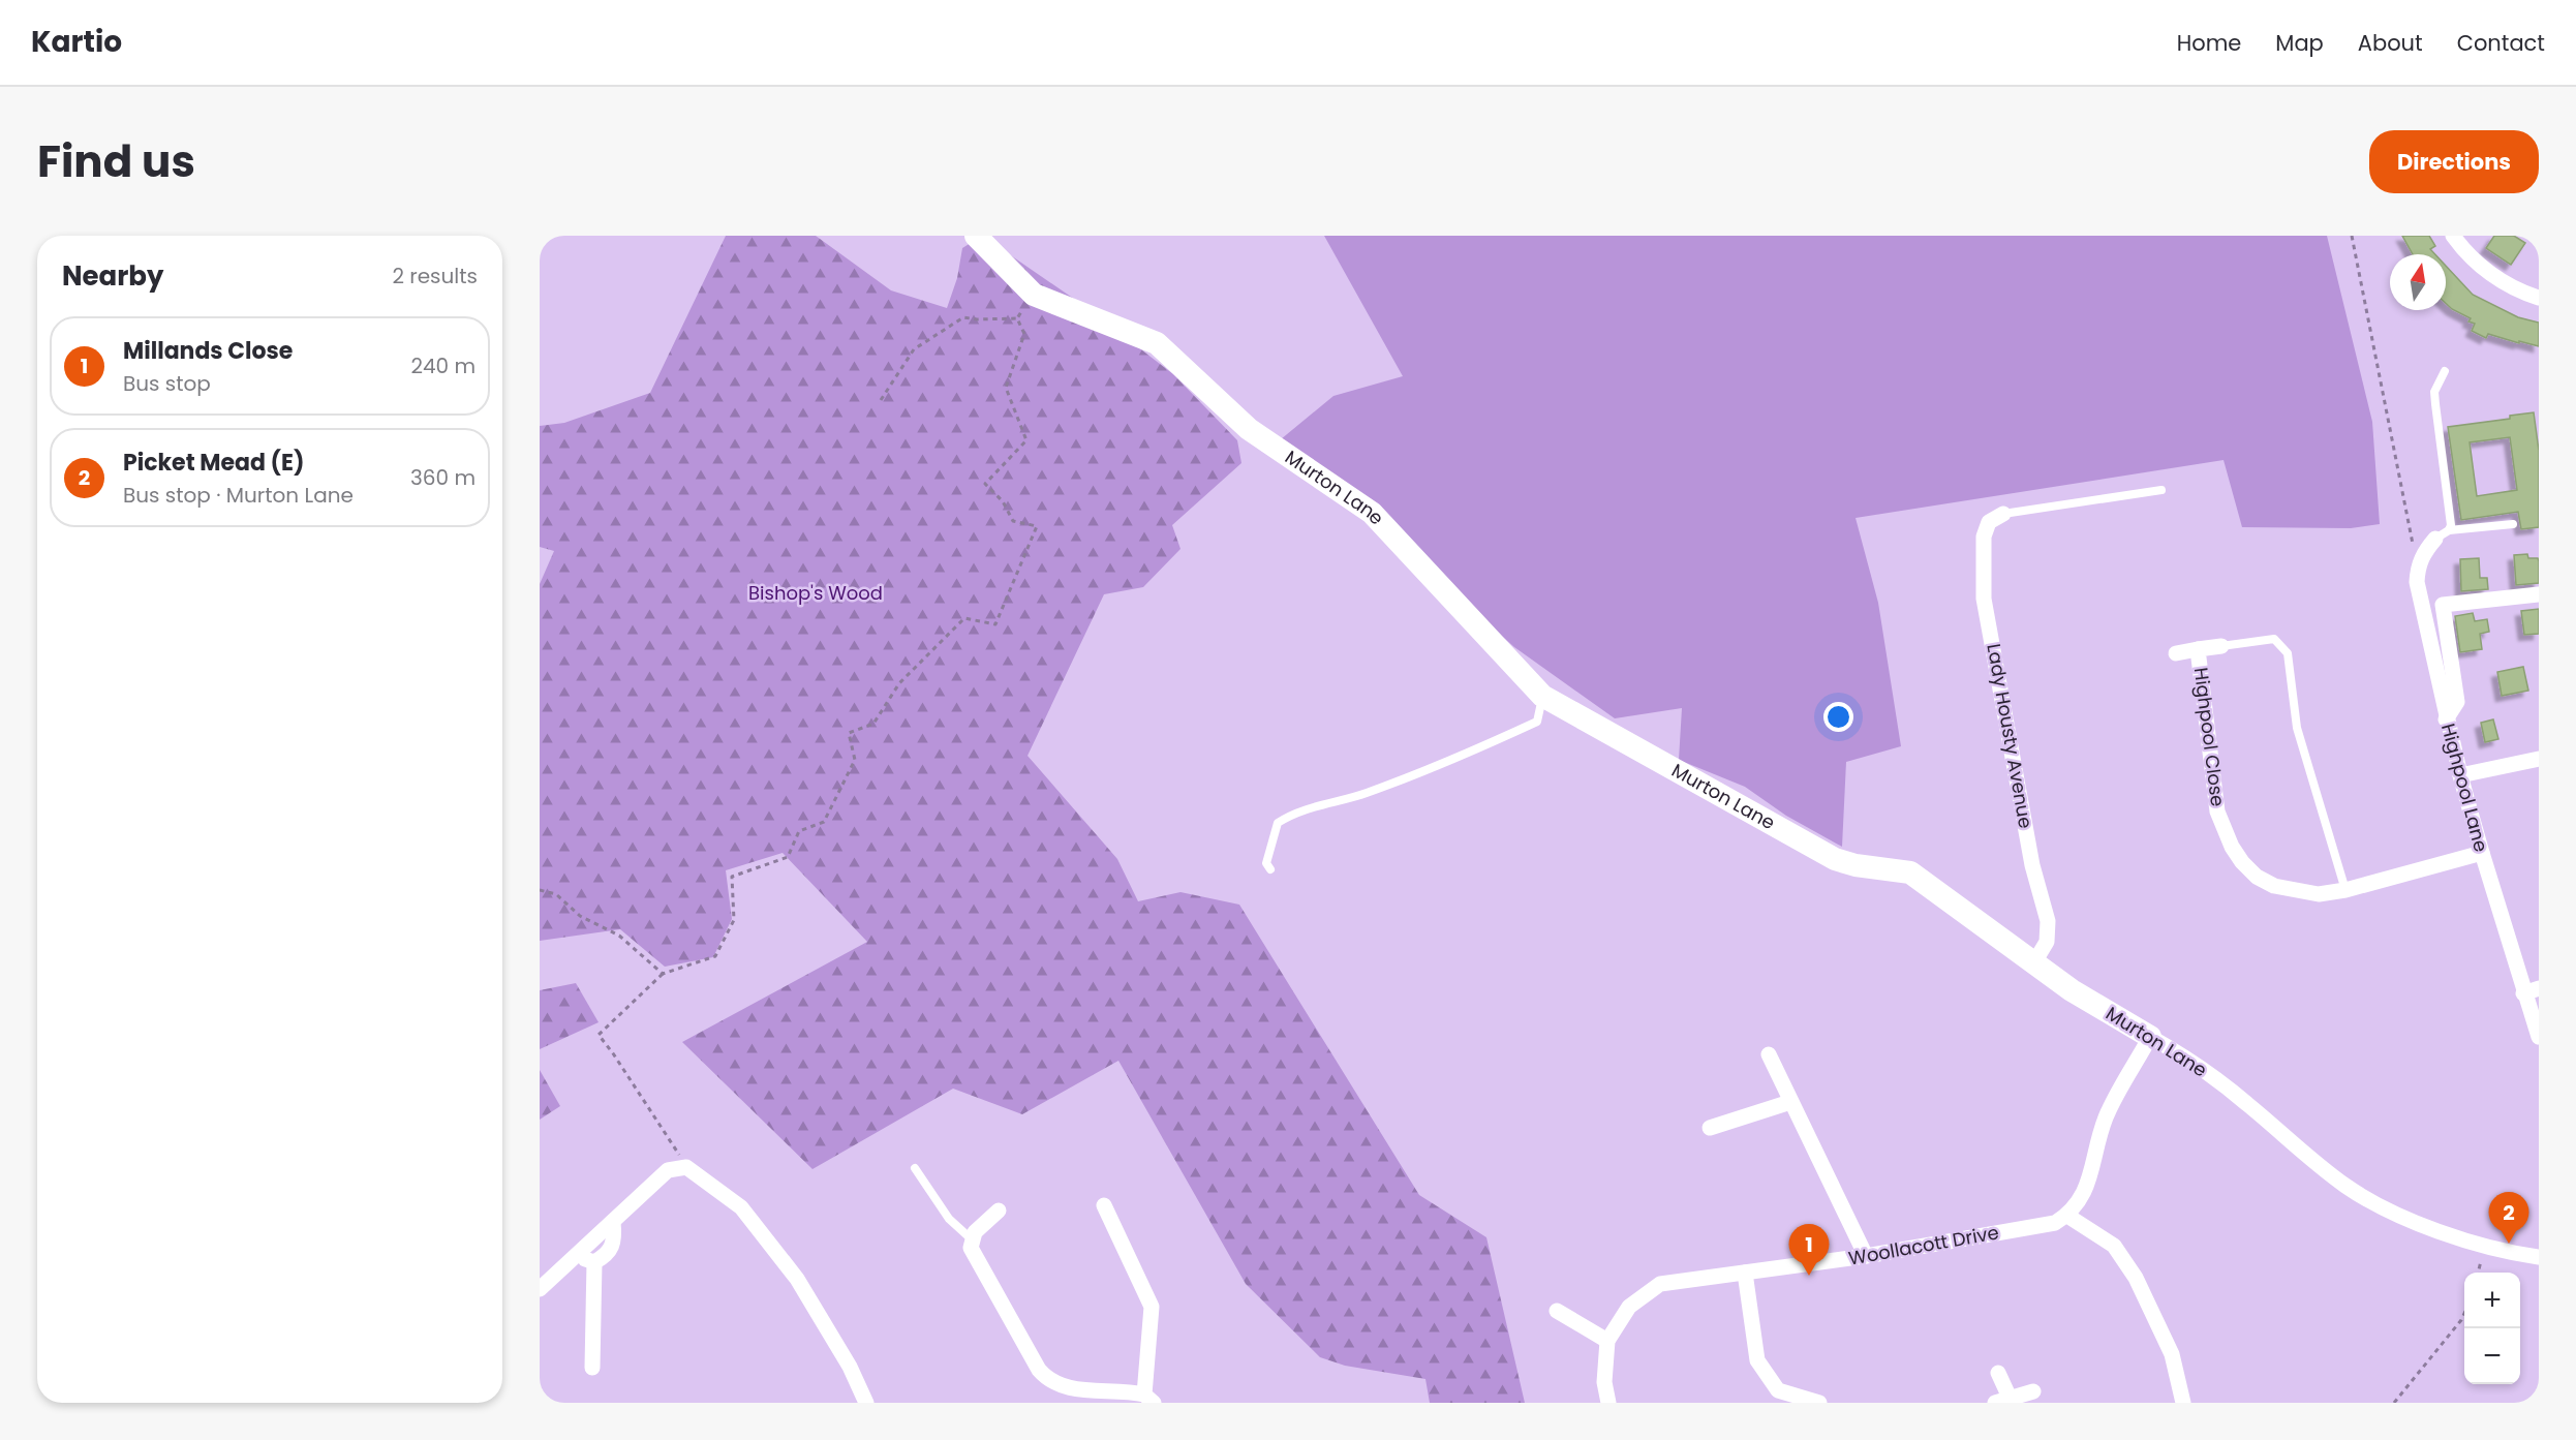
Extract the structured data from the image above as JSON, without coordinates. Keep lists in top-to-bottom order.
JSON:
{
  "streets": {
    "street": [
      "Murton Lane",
      "Lady Housty Avenue",
      "Highpool Close",
      "Highpool Lane",
      "Woollacott Drive"
    ]
  },
  "crossings": [
    ["Murton Lane", "Lady Housty Avenue"],
    ["Highpool Close", "Highpool Lane"]
  ],
  "parks": ["Bishop's Wood"],
  "north": "top",
  "page": {
    "header": "Kartio",
    "nav": [
      "Home",
      "Map",
      "About",
      "Contact"
    ],
    "title": "Find us",
    "buttons": "Directions",
    "heading": ["Nearby", "2 results"],
    "list": [
      {
        "mark": "1",
        "name": "Millands Close",
        "note": "Bus stop",
        "value": "240 m"
      },
      {
        "mark": "2",
        "name": "Picket Mead (E)",
        "note": "Bus stop · Murton Lane",
        "value": "360 m"
      }
    ],
    "pins": ["2", "1"],
    "map_buttons": ["+", "−"]
  }
}
